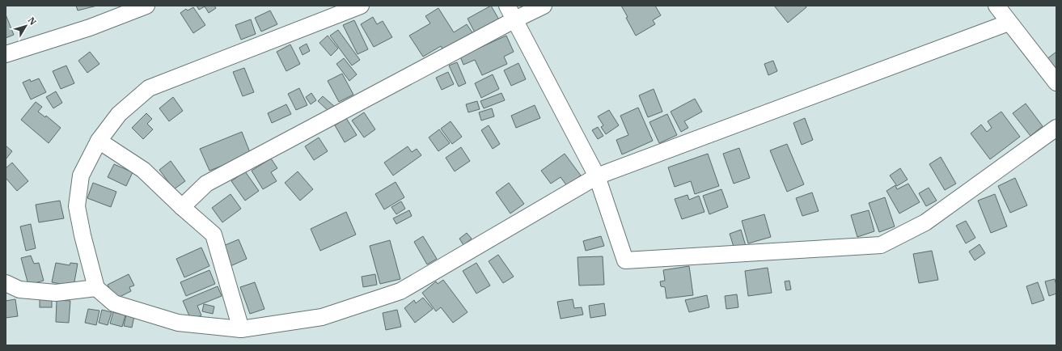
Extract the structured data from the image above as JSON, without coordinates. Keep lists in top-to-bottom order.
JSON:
{
  "north": "top right"
}
